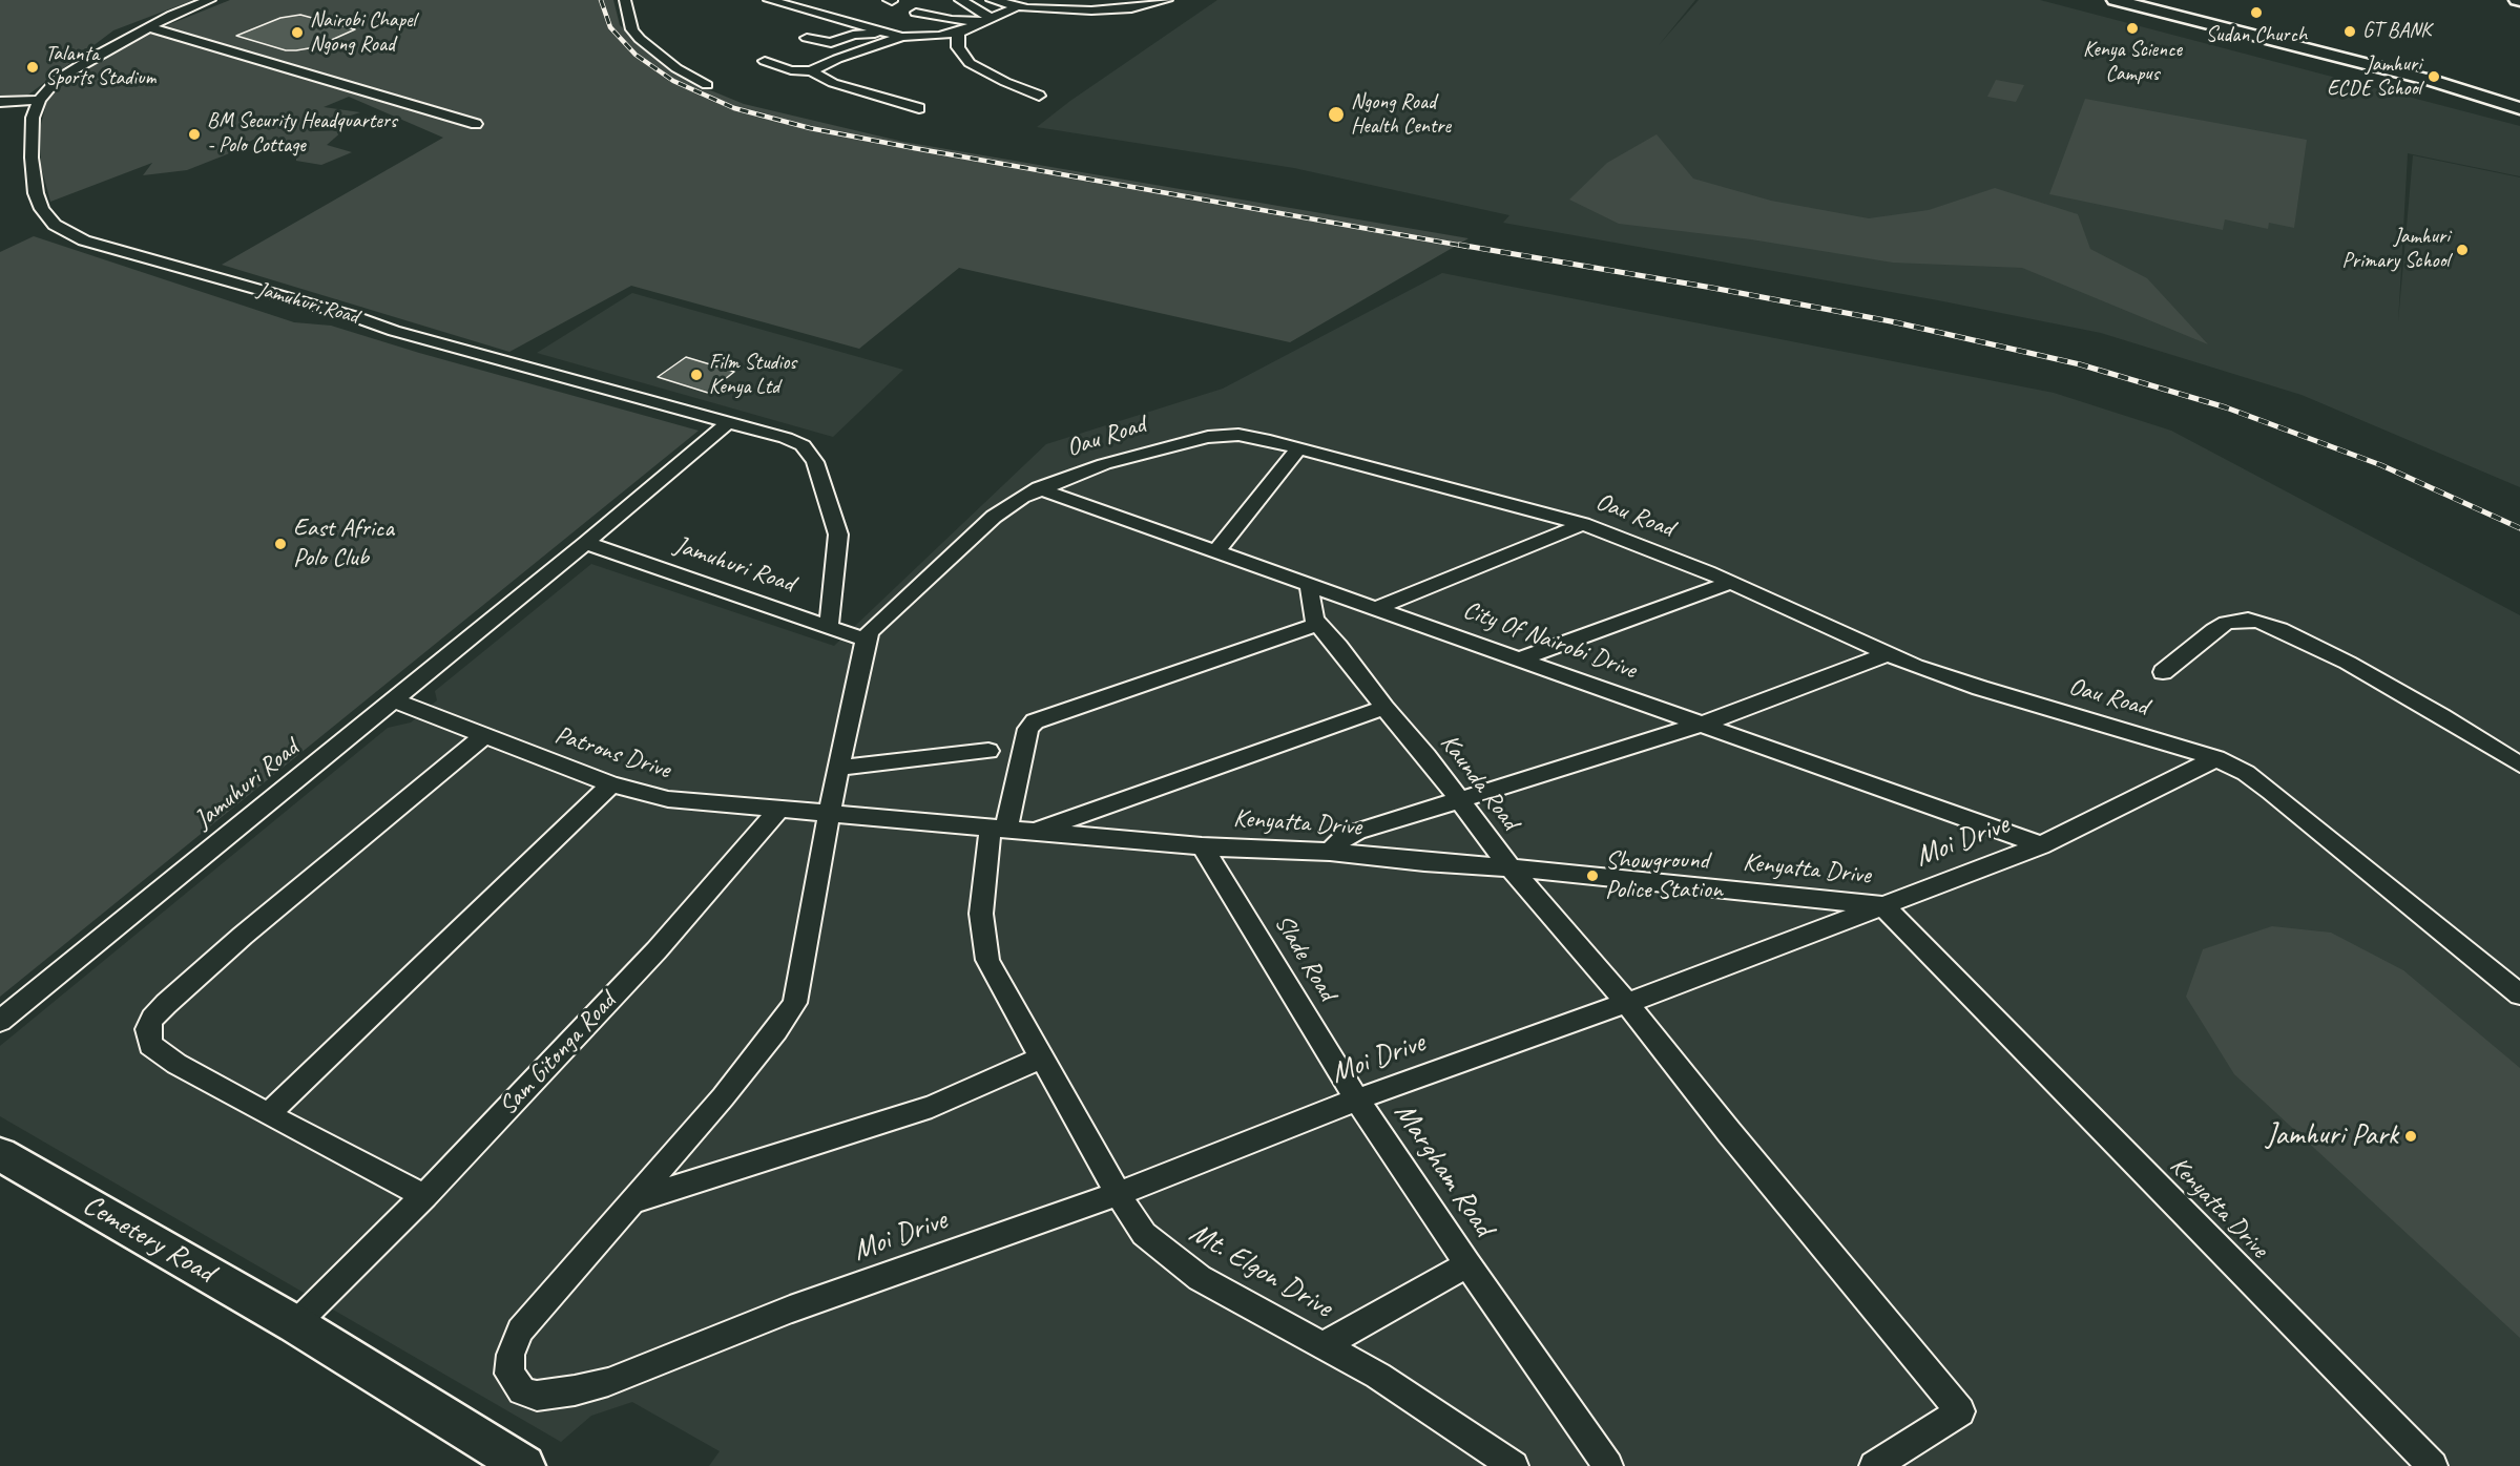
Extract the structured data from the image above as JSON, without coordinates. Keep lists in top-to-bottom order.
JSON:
{
  "streets": {
    "main road": ["Cemetery Road"],
    "street": [
      "Jamuhuri Road",
      "Oau Road",
      "City Of Nairobi Drive",
      "Patrons Drive",
      "Kaunda Road",
      "Kenyatta Drive",
      "Moi Drive",
      "Slade Road",
      "Sam Gitonga Road",
      "Margham Road",
      "Mt. Elgon Drive"
    ]
  },
  "crossings": [
    ["Jamuhuri Road", "Oau Road"],
    ["Jamuhuri Road", "Patrons Drive"],
    ["Oau Road", "City Of Nairobi Drive"],
    ["Oau Road", "Patrons Drive"],
    ["Oau Road", "Kenyatta Drive"],
    ["Oau Road", "Moi Drive"],
    ["City Of Nairobi Drive", "Kaunda Road"],
    ["City Of Nairobi Drive", "Moi Drive"],
    ["Patrons Drive", "Kenyatta Drive"],
    ["Patrons Drive", "Sam Gitonga Road"],
    ["Kaunda Road", "Kenyatta Drive"],
    ["Kaunda Road", "Moi Drive"],
    ["Kaunda Road", "Mt. Elgon Drive"],
    ["Kenyatta Drive", "Moi Drive"],
    ["Kenyatta Drive", "Slade Road"],
    ["Kenyatta Drive", "Mt. Elgon Drive"],
    ["Moi Drive", "Slade Road"],
    ["Moi Drive", "Margham Road"],
    ["Moi Drive", "Mt. Elgon Drive"],
    ["Slade Road", "Margham Road"],
    ["Sam Gitonga Road", "Cemetery Road"],
    ["Margham Road", "Mt. Elgon Drive"]
  ],
  "places": [
    "Sudan Church",
    "Kenya Science Campus",
    "GT BANK",
    "Nairobi Chapel Ngong Road",
    "Talanta Sports Stadium",
    "Jamhuri ECDE School",
    "Ngong Road Health Centre",
    "BM Security Headquarters - Polo Cottage",
    "Jamhuri Primary School",
    "Film Studios Kenya Ltd",
    "East Africa Polo Club",
    "Showground Police Station",
    "Jamhuri Park"
  ]
}
